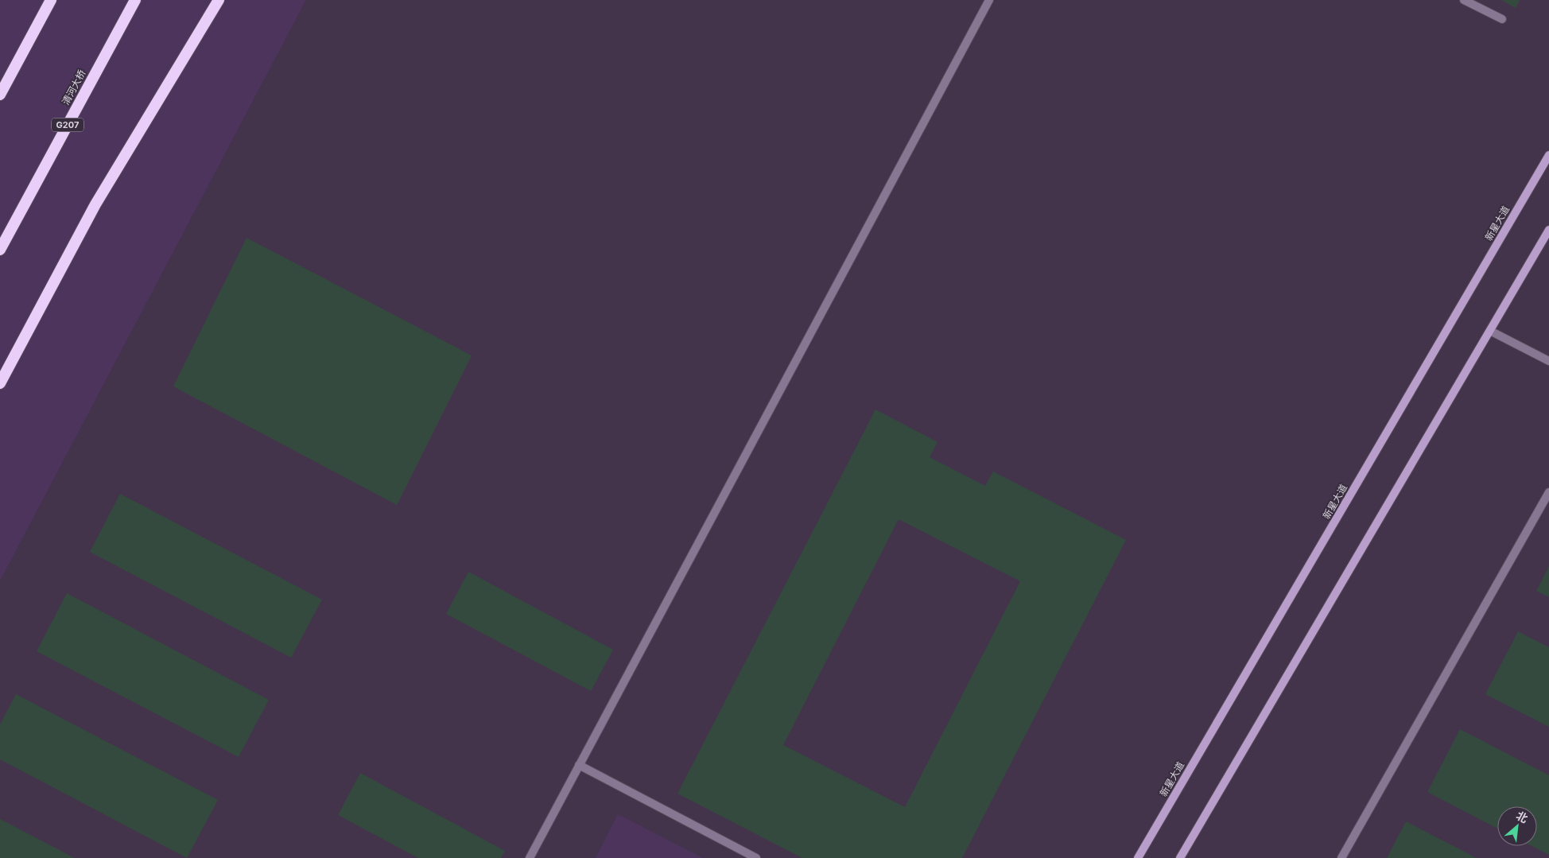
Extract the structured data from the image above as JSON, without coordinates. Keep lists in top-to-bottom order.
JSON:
{
  "streets": {
    "highway": ["清河大桥", "G207"],
    "main road": ["新星大道"]
  },
  "north": "top right"
}
